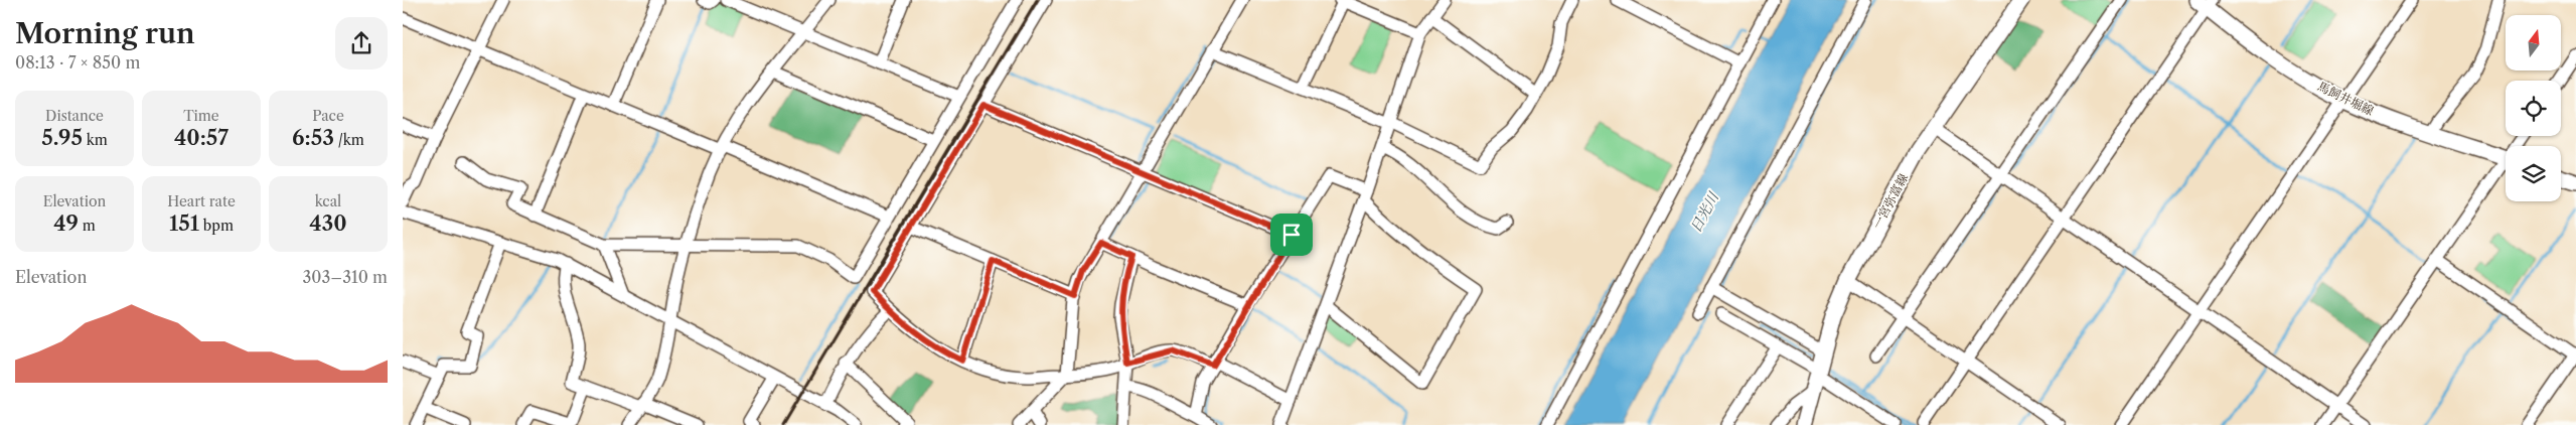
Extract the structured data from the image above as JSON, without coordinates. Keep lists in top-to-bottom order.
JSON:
{
  "streets": {
    "main road": ["馬飼井堀線", "一宮弥富線"]
  },
  "water": ["日光川"],
  "north": "top",
  "page": {
    "heading": ["Morning run", "08:13 · 7 × 850 m"],
    "stats": [
      ["Distance", "5.95 km"],
      ["Time", "40:57"],
      ["Pace", "6:53 /km"],
      ["Elevation", "49 m"],
      ["Heart rate", "151 bpm"],
      ["kcal", "430"]
    ],
    "chart": ["Elevation", "303–310 m"]
  }
}
